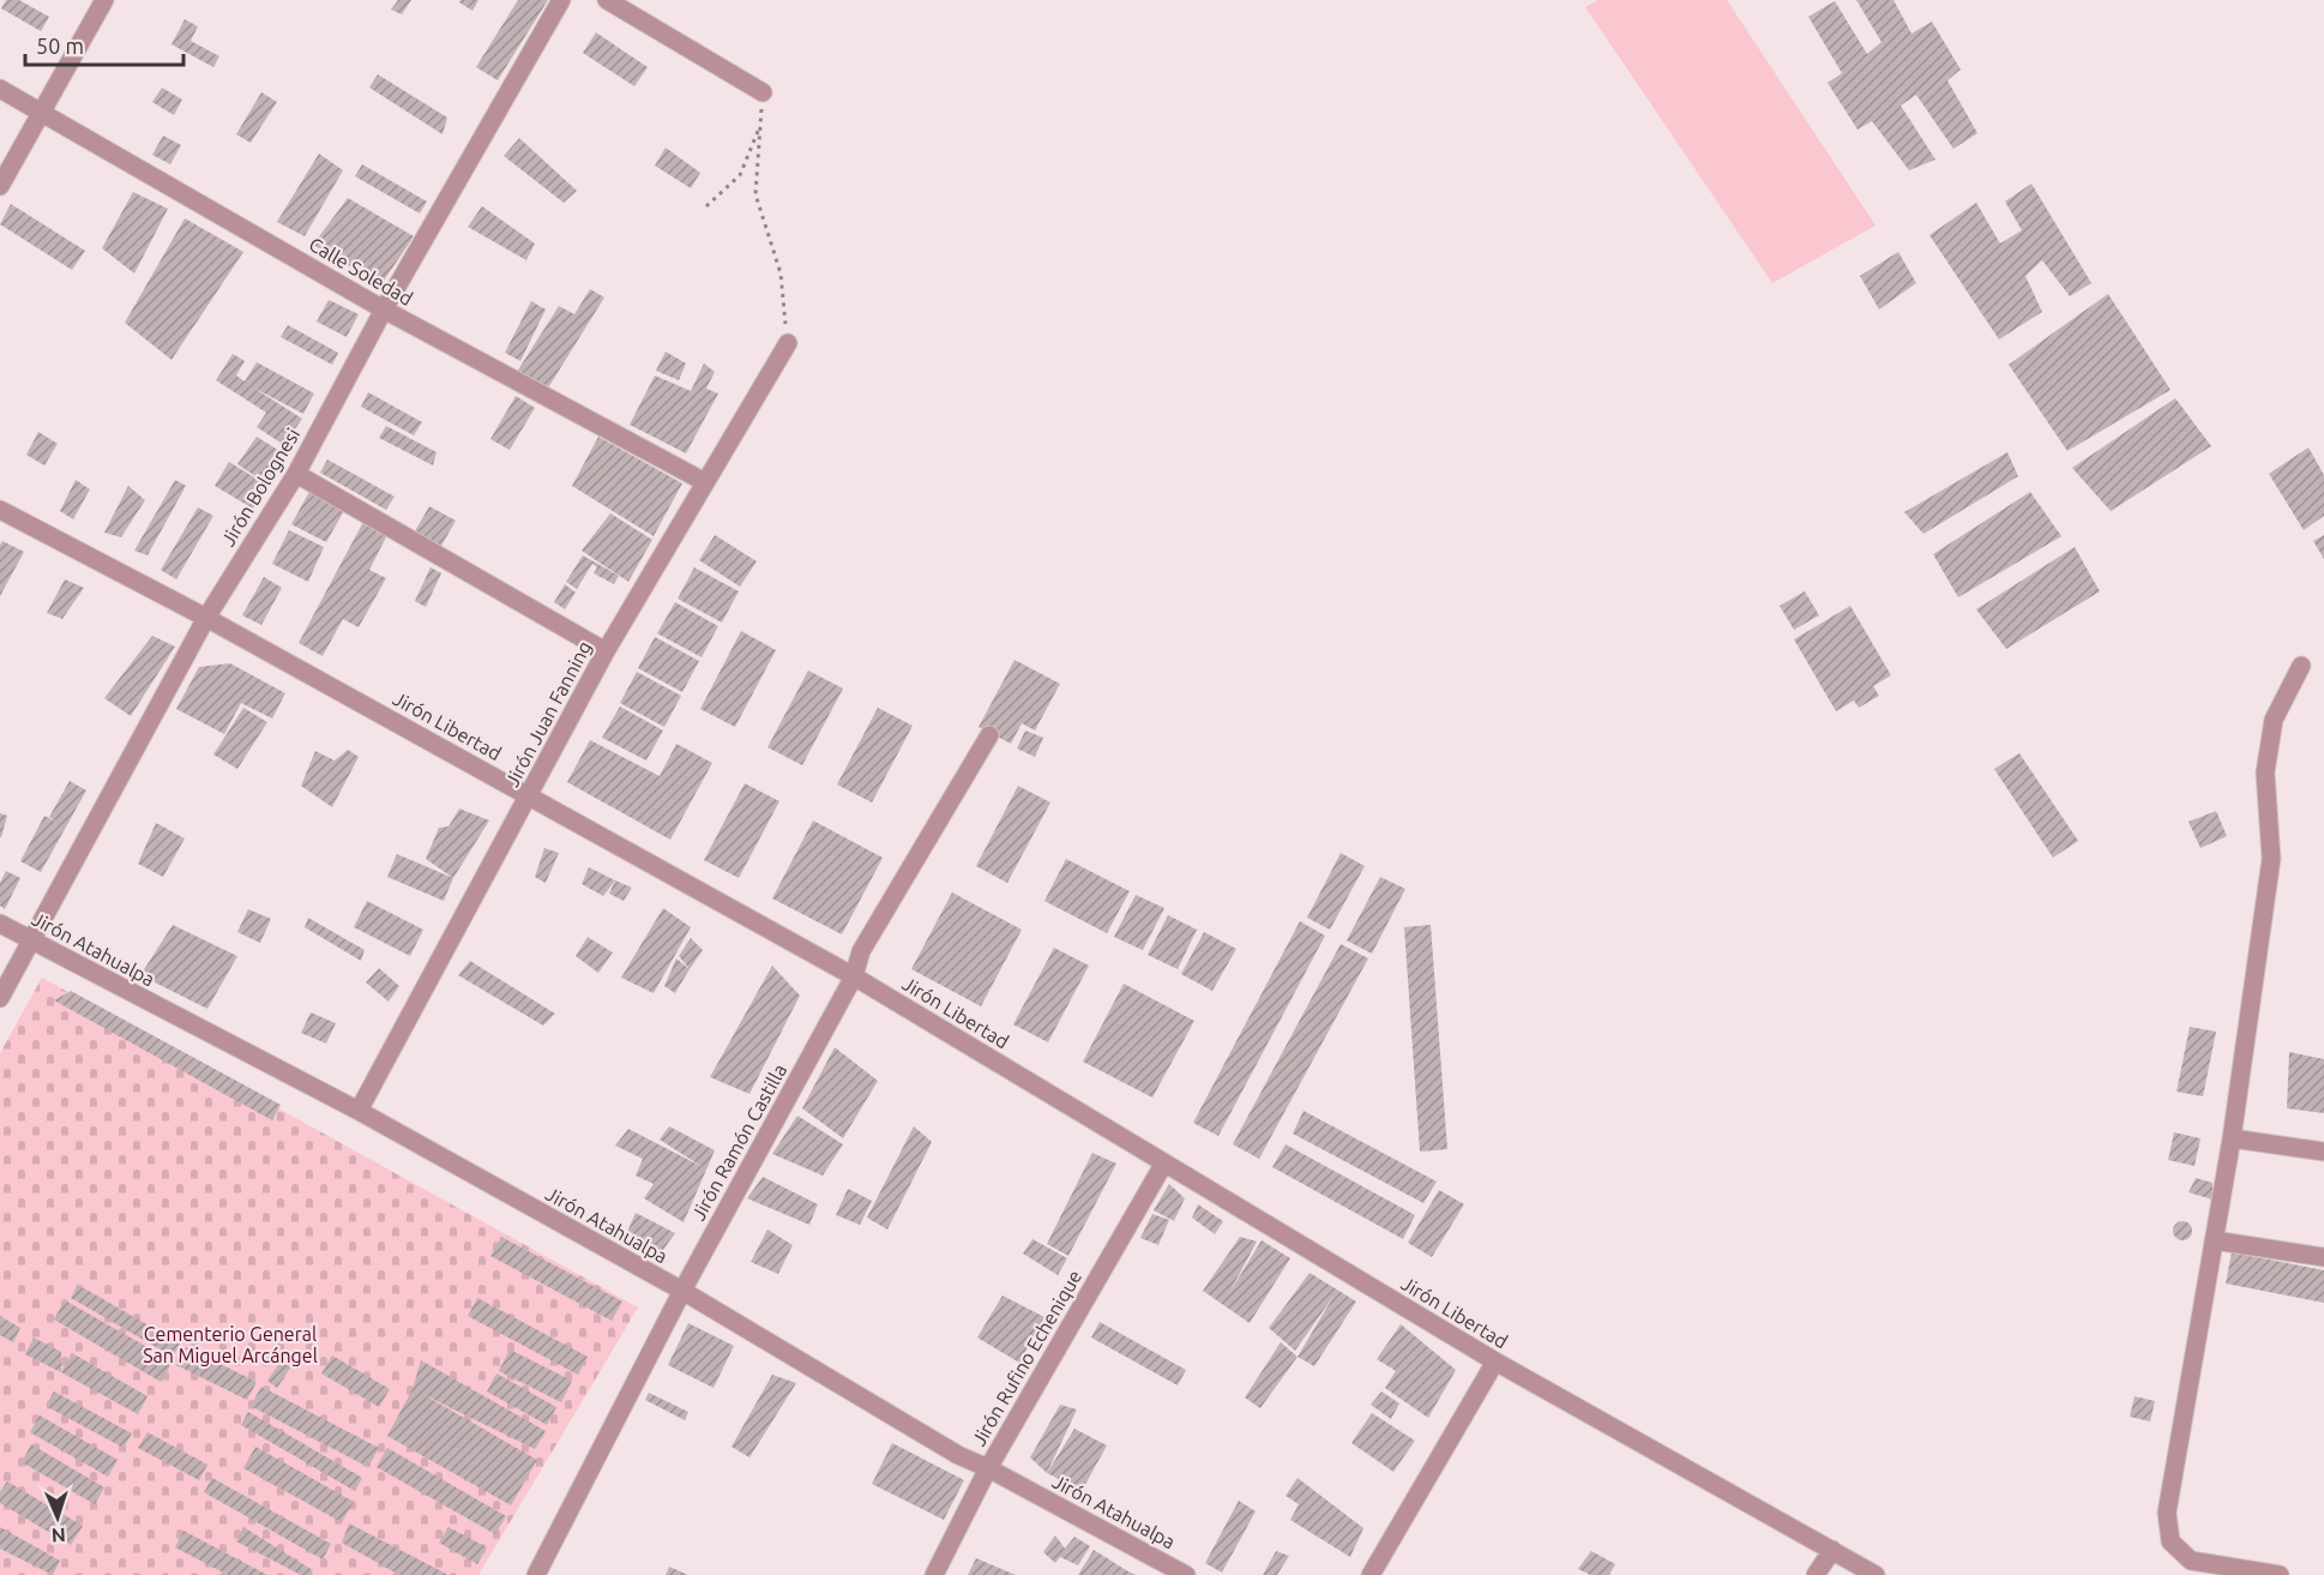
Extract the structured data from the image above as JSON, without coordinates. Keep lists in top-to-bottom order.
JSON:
{
  "streets": {
    "street": [
      "Calle Soledad",
      "Jirón Bolognesi",
      "Jirón Juan Fanning",
      "Jirón Libertad",
      "Jirón Atahualpa",
      "Jirón Ramón Castilla",
      "Jirón Rufino Echenique"
    ]
  },
  "crossings": [
    ["Calle Soledad", "Jirón Bolognesi"],
    ["Calle Soledad", "Jirón Juan Fanning"],
    ["Jirón Bolognesi", "Jirón Libertad"],
    ["Jirón Bolognesi", "Jirón Atahualpa"],
    ["Jirón Juan Fanning", "Jirón Libertad"],
    ["Jirón Juan Fanning", "Jirón Atahualpa"],
    ["Jirón Libertad", "Jirón Ramón Castilla"],
    ["Jirón Libertad", "Jirón Rufino Echenique"],
    ["Jirón Atahualpa", "Jirón Ramón Castilla"],
    ["Jirón Atahualpa", "Jirón Rufino Echenique"]
  ],
  "parks": ["Cementerio General San Miguel Arcángel"],
  "scale_bar": "50 m",
  "north": "bottom"
}
